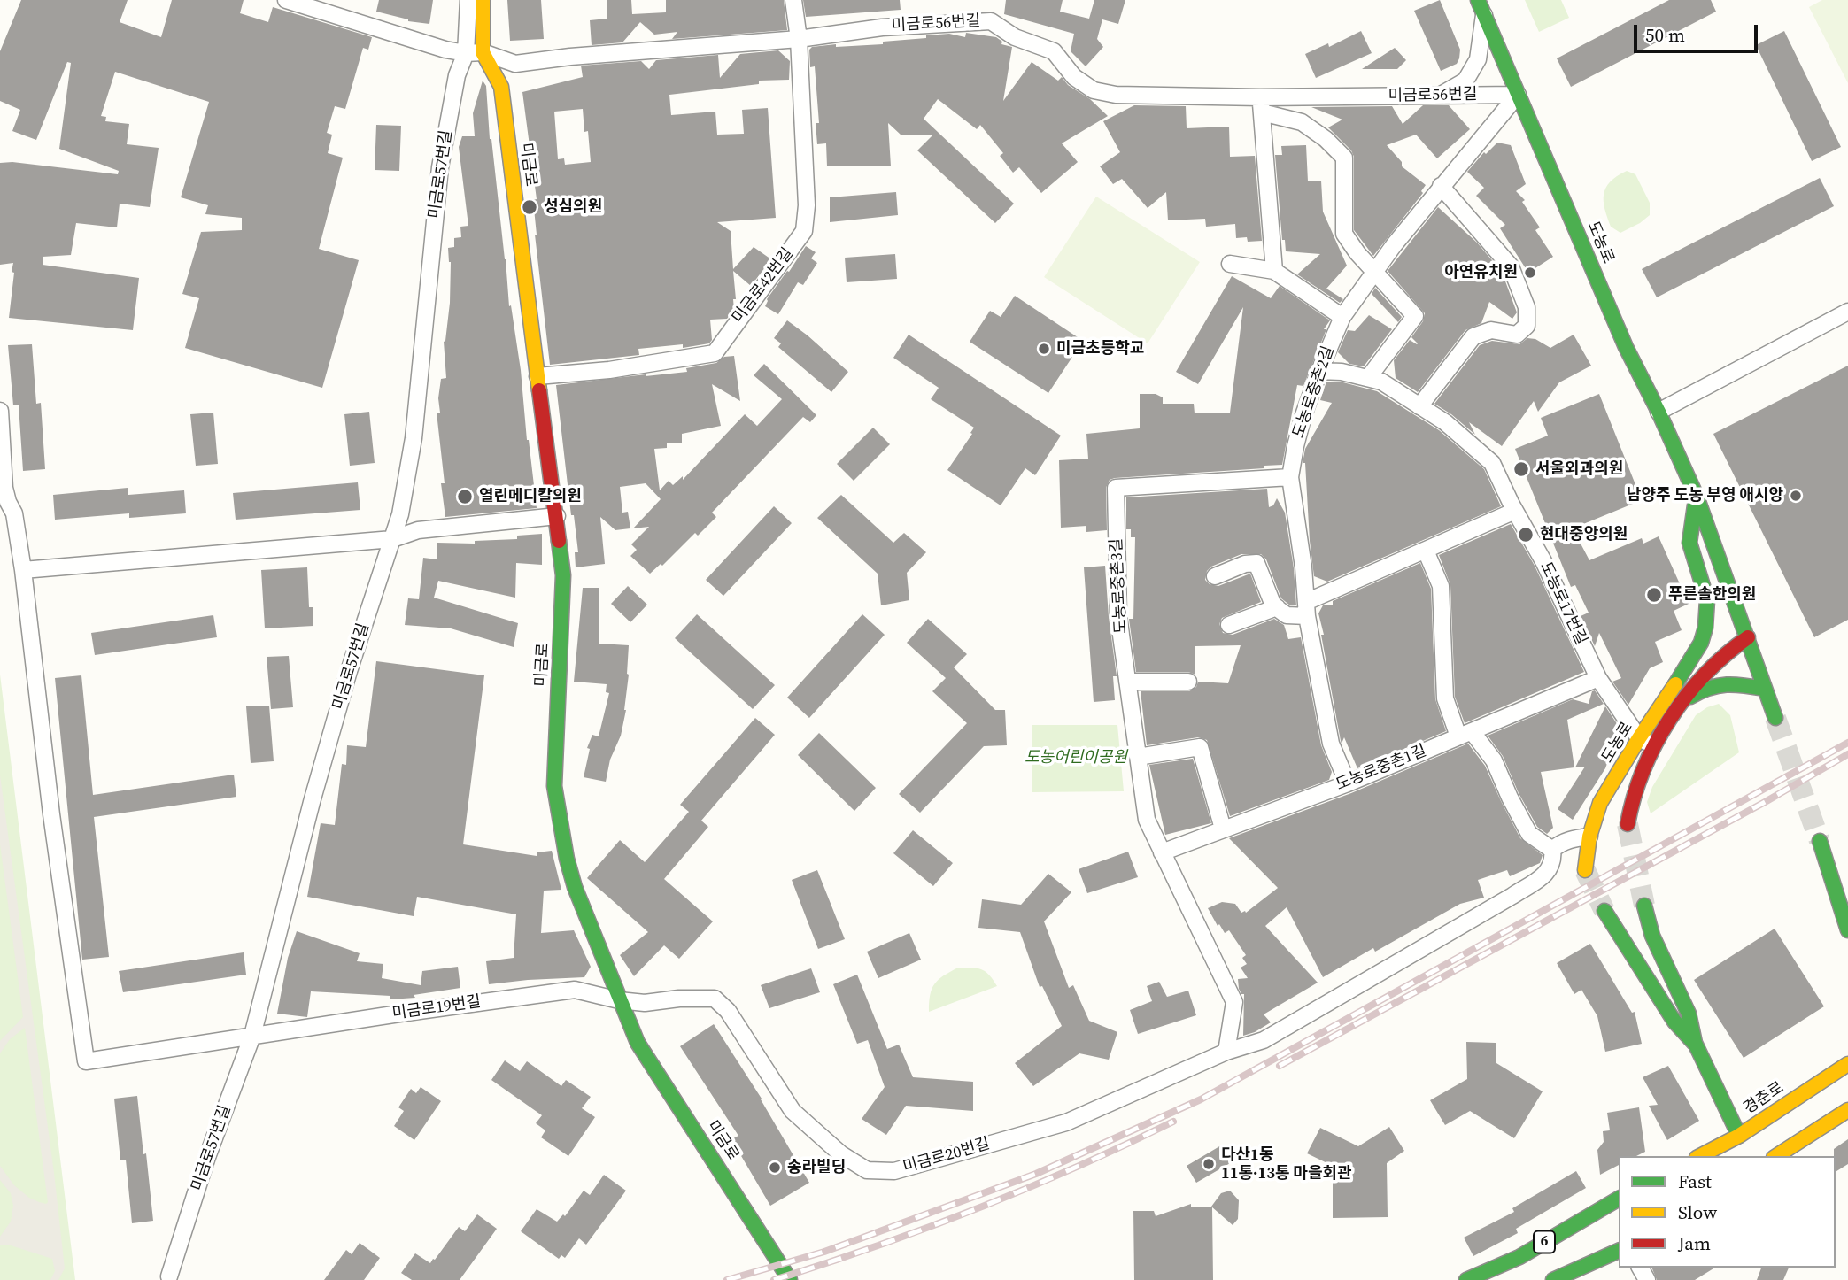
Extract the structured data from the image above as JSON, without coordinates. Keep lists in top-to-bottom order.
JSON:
{
  "streets": {
    "street": [
      "미금로56번길",
      "미금로",
      "미금로57번길",
      "도농로",
      "미금로42번길",
      "도농로중촌2길",
      "도농로중촌3길",
      "도농로17번길",
      "도농로중촌1길",
      "미금로19번길",
      "경춘로",
      "미금로20번길",
      "6"
    ]
  },
  "crossings": [
    ["미금로56번길", "미금로"],
    ["미금로56번길", "도농로"],
    ["미금로56번길", "미금로42번길"],
    ["미금로56번길", "도농로중촌2길"],
    ["미금로", "미금로42번길"],
    ["미금로", "미금로19번길"],
    ["미금로", "미금로20번길"],
    ["미금로57번길", "미금로19번길"],
    ["도농로", "도농로중촌2길"],
    ["도농로", "도농로17번길"],
    ["도농로중촌2길", "도농로중촌3길"],
    ["도농로중촌2길", "도농로17번길"],
    ["도농로중촌2길", "도농로중촌1길"],
    ["도농로중촌3길", "도농로중촌1길"],
    ["도농로중촌3길", "미금로20번길"],
    ["도농로17번길", "도농로중촌1길"],
    ["미금로19번길", "미금로20번길"]
  ],
  "parks": ["도농어린이공원"],
  "places": [
    "성심의원",
    "아연유치원",
    "미금초등학교",
    "서울외과의원",
    "남양주 도농 부영 애시앙",
    "열린메디칼의원",
    "현대중앙의원",
    "푸른솔한의원",
    "다산1동 11통·13통 마을회관",
    "송라빌딩"
  ],
  "legend": ["Fast", "Slow", "Jam"],
  "scale_bar": "50 m"
}
